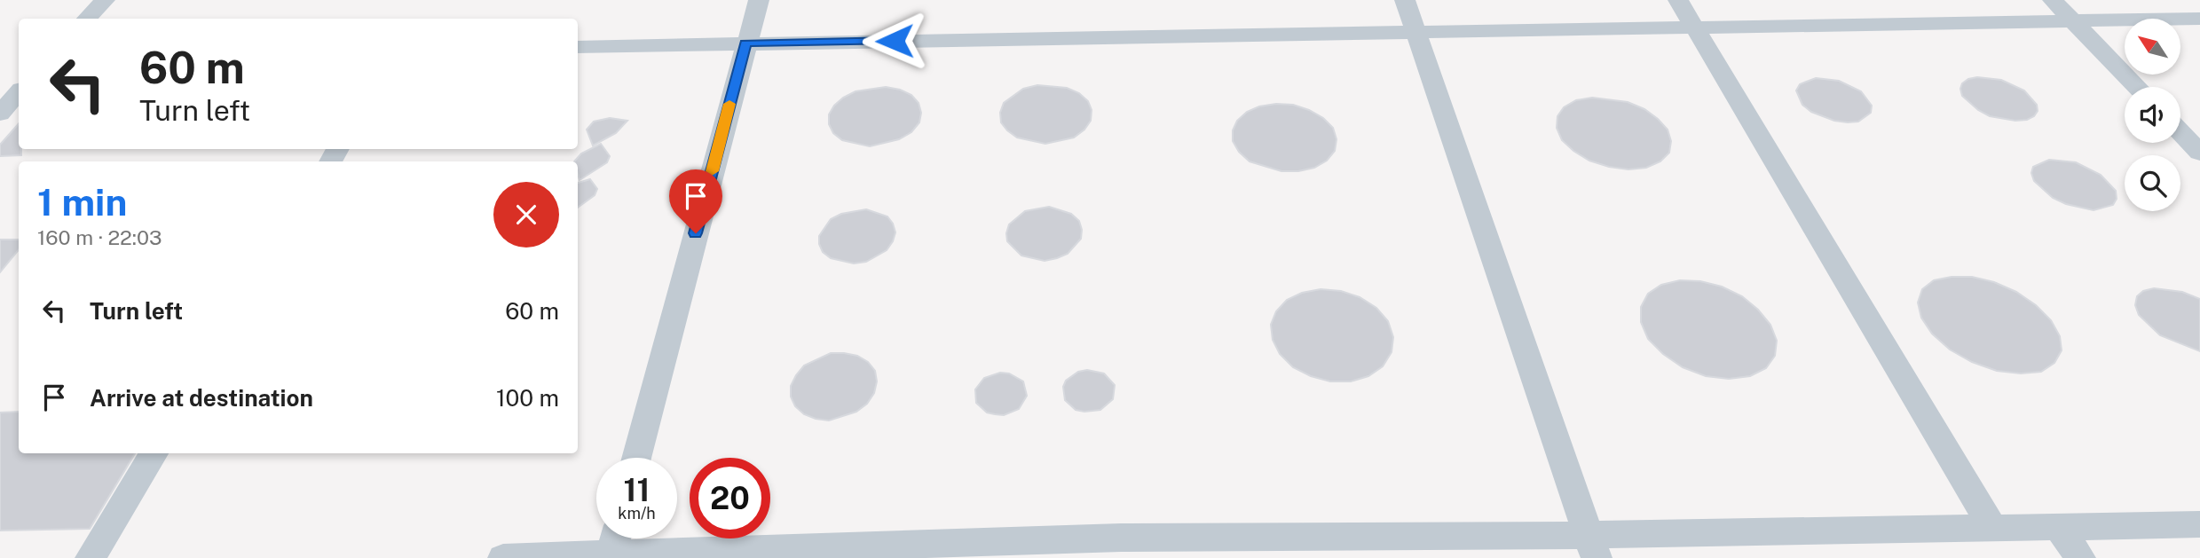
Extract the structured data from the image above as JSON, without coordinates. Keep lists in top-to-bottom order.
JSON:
{
  "north": "top left",
  "page": {
    "turn": ["60 m", "Turn left"],
    "heading": ["1 min", "160 m · 22:03"],
    "list": [
      {
        "name": "Turn left",
        "value": "60 m"
      },
      {
        "name": "Arrive at destination",
        "value": "100 m"
      }
    ],
    "speed": "11 km/h",
    "limit": "20"
  }
}
